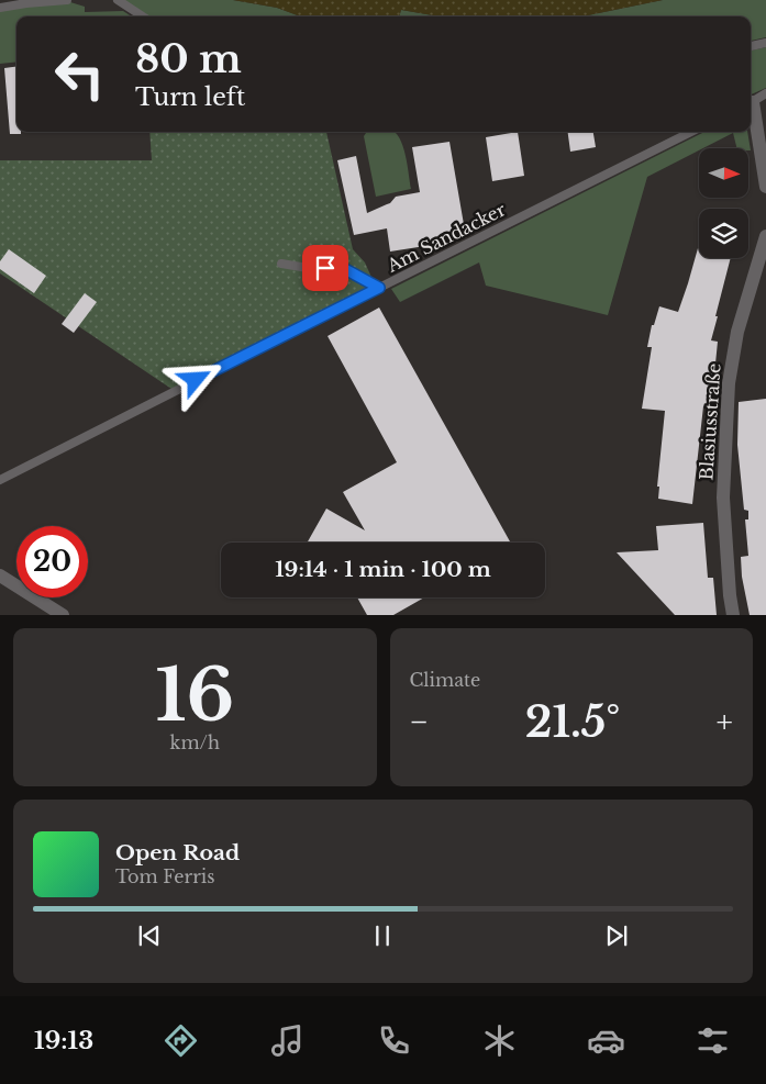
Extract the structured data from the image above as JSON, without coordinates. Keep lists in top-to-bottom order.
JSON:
{
  "streets": {
    "street": ["Blasiusstraße"],
    "lane": ["Am Sandacker"]
  },
  "north": "right",
  "page": {
    "turn": ["80 m", "Turn left"],
    "limit": "20",
    "trip": "19:14 · 1 min · 100 m",
    "tile": [
      ["16", "km/h"],
      "Climate"
    ],
    "heat": ["−", "21.5°", "+"],
    "song": ["Open Road", "Tom Ferris"],
    "tabs": "19:13"
  }
}
